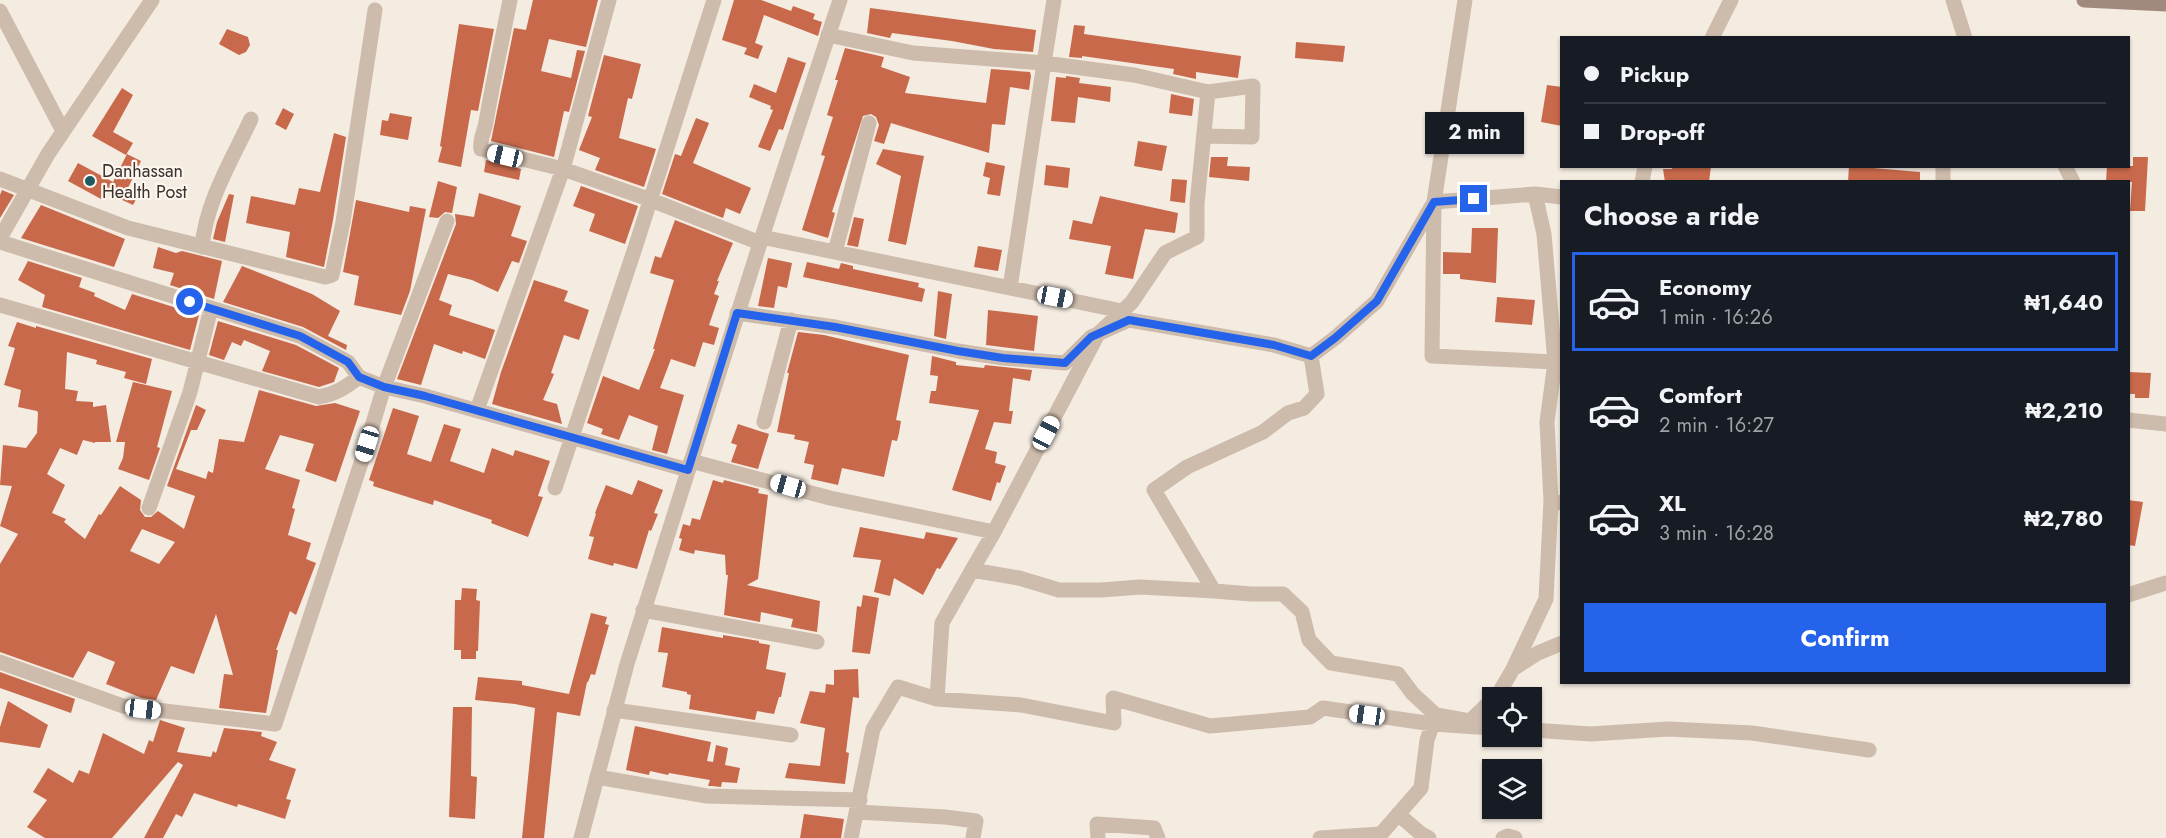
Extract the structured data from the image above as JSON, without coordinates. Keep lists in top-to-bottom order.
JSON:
{
  "places": ["Danhassan Health Post"],
  "page": {
    "banner": ["Pickup", "Drop-off"],
    "bubble": "2 min",
    "heading": "Choose a ride",
    "list": [
      {
        "name": "Economy",
        "note": "1 min · 16:26",
        "value": "₦1,640"
      },
      {
        "name": "Comfort",
        "note": "2 min · 16:27",
        "value": "₦2,210"
      },
      {
        "name": "XL",
        "note": "3 min · 16:28",
        "value": "₦2,780"
      }
    ],
    "buttons": "Confirm"
  }
}
